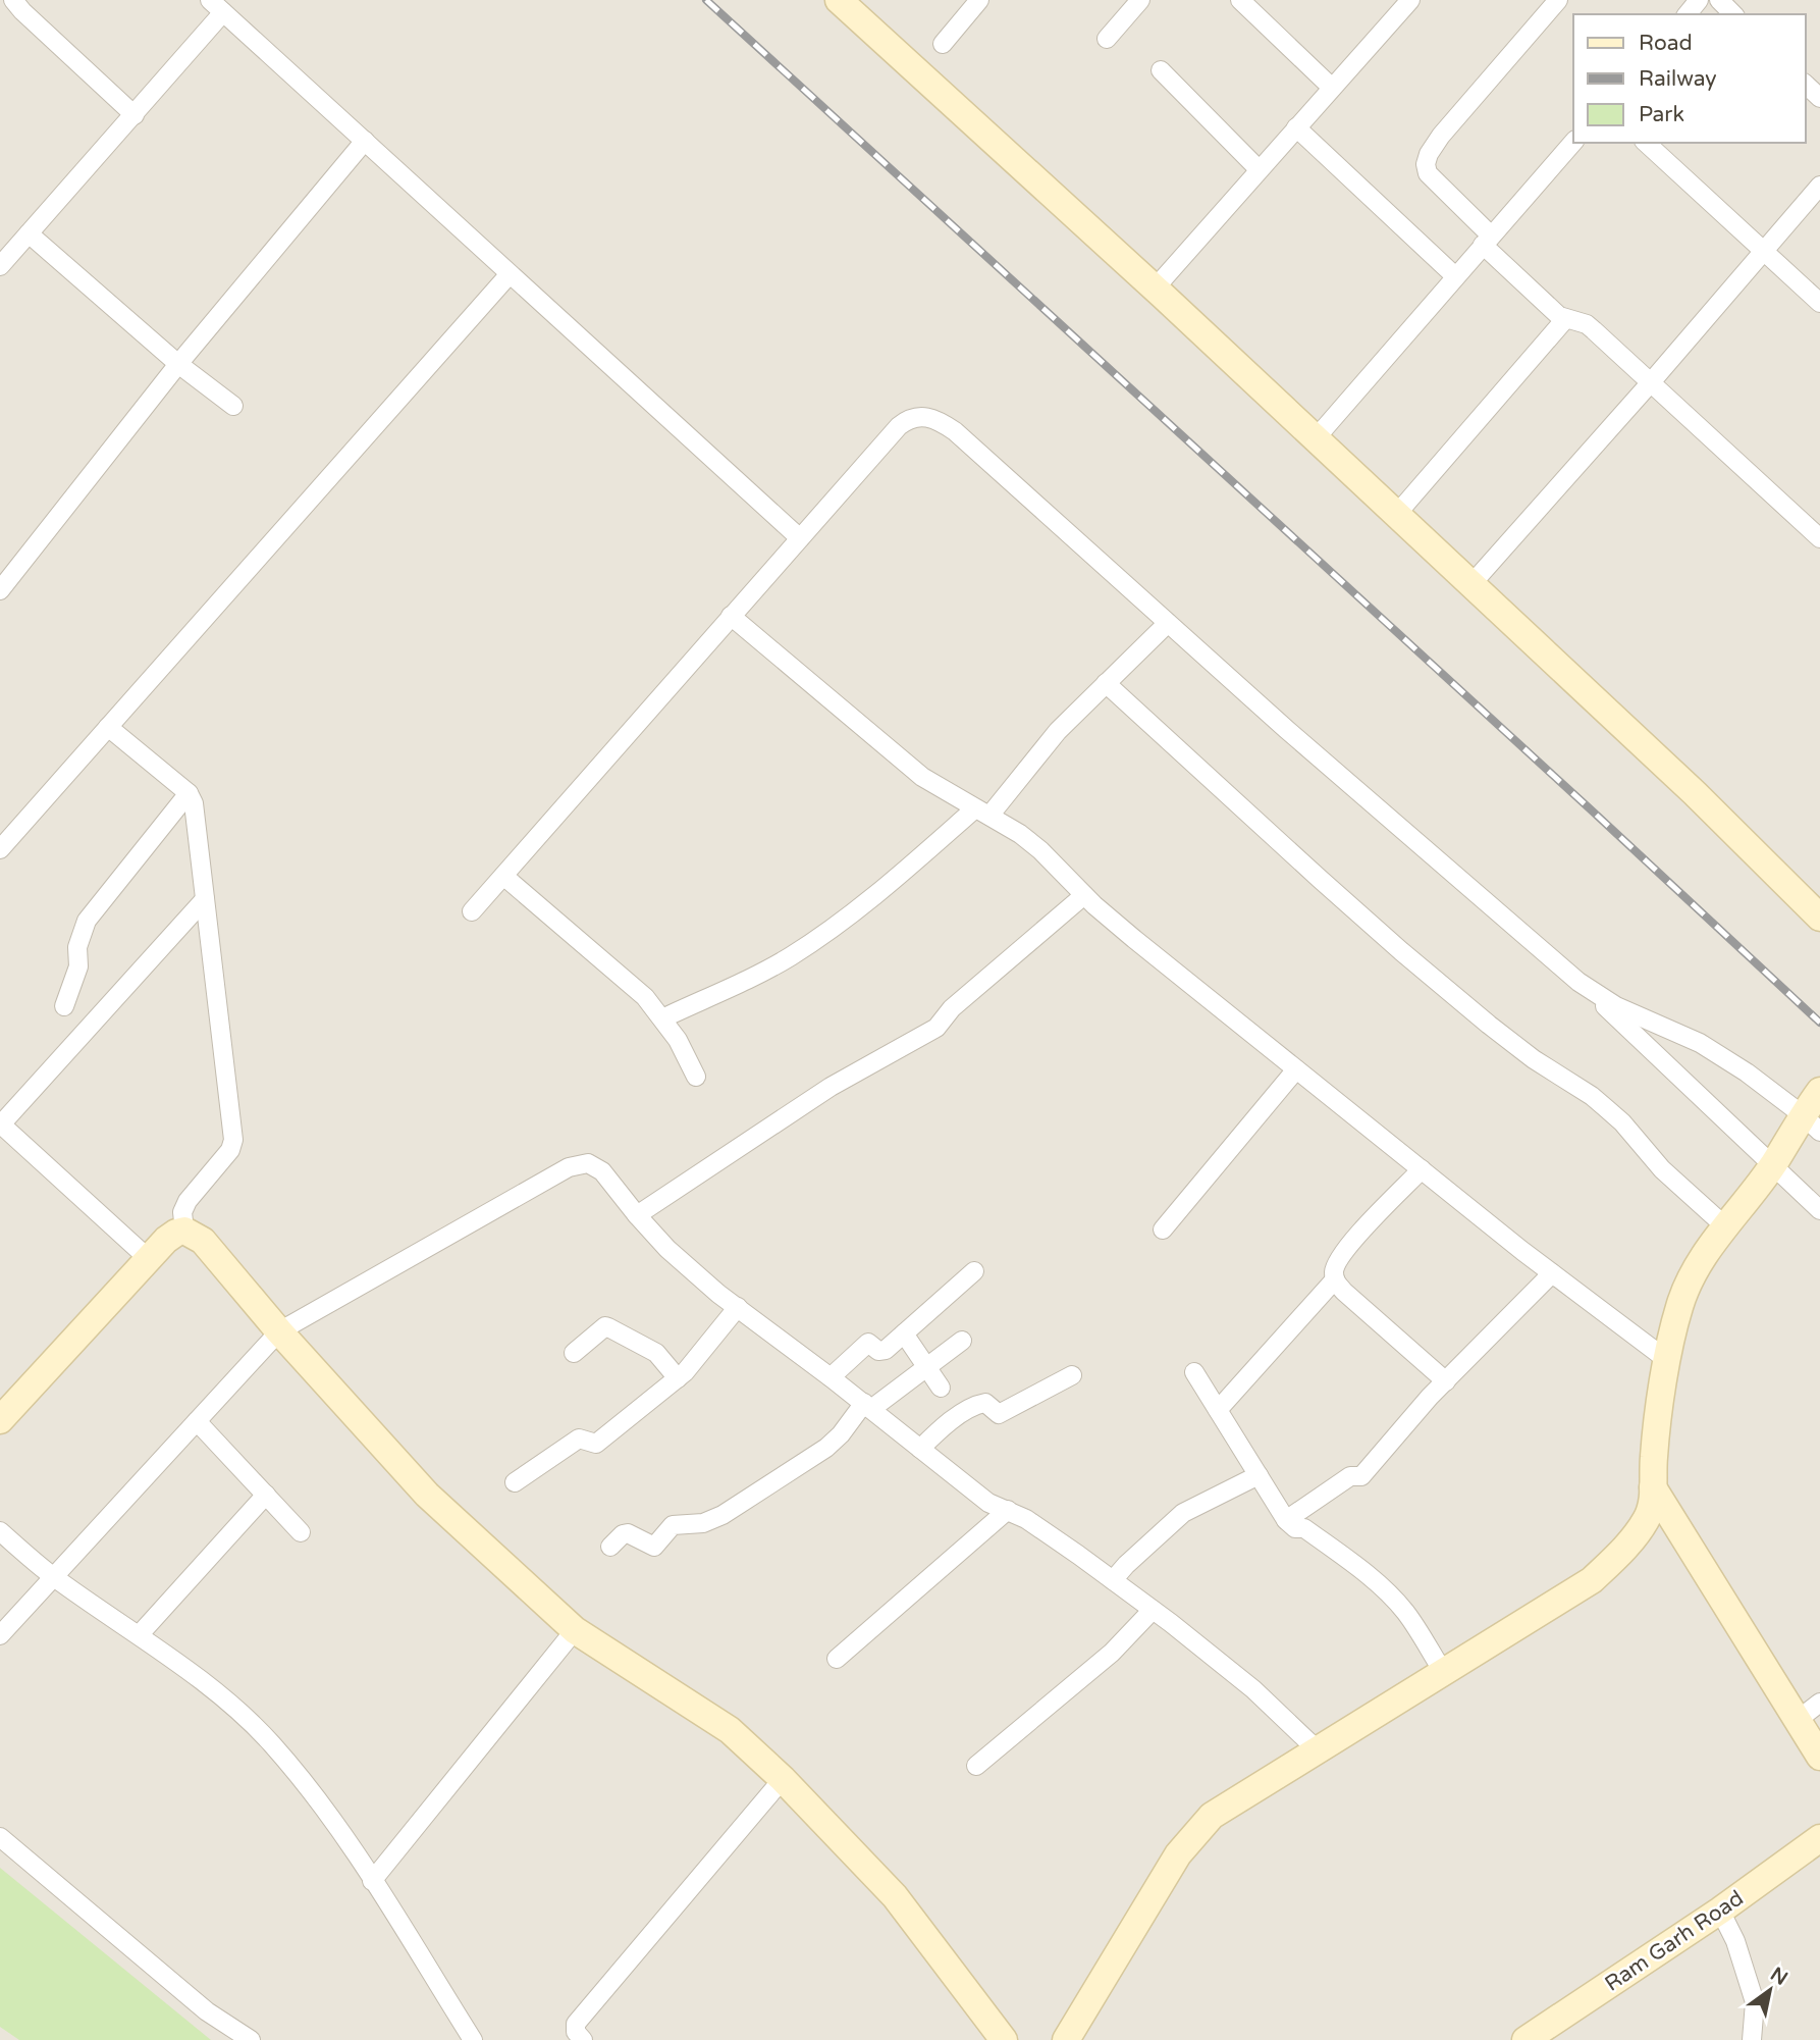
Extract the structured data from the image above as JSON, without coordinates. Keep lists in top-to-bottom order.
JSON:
{
  "streets": {
    "street": ["Ram Garh Road"]
  },
  "legend": ["Road", "Railway", "Park"],
  "north": "top right"
}
